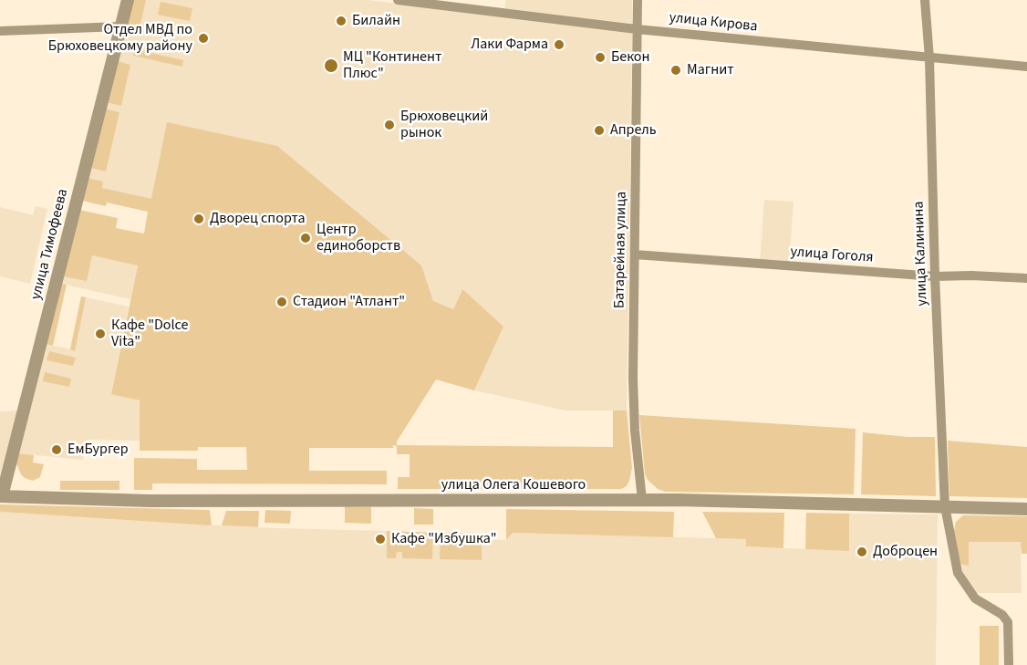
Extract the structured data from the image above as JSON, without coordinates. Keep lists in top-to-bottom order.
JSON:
{
  "streets": {
    "street": [
      "улица Кирова",
      "улица Тимофеева",
      "Батарейная улица",
      "улица Калинина",
      "улица Гоголя",
      "улица Олега Кошевого"
    ]
  },
  "crossings": [
    ["улица Кирова", "Батарейная улица"],
    ["улица Кирова", "улица Калинина"],
    ["улица Тимофеева", "улица Олега Кошевого"],
    ["Батарейная улица", "улица Гоголя"],
    ["Батарейная улица", "улица Олега Кошевого"],
    ["улица Калинина", "улица Гоголя"],
    ["улица Калинина", "улица Олега Кошевого"]
  ],
  "places": [
    "Билайн",
    "Отдел МВД по Брюховецкому району",
    "Лаки Фарма",
    "Бекон",
    "МЦ \"Континент Плюс\"",
    "Магнит",
    "Брюховецкий рынок",
    "Апрель",
    "Дворец спорта",
    "Центр единоборств",
    "Стадион \"Атлант\"",
    "Кафе \"Dolce Vita\"",
    "ЕмБургер",
    "Кафе \"Избушка\"",
    "Доброцен"
  ]
}
